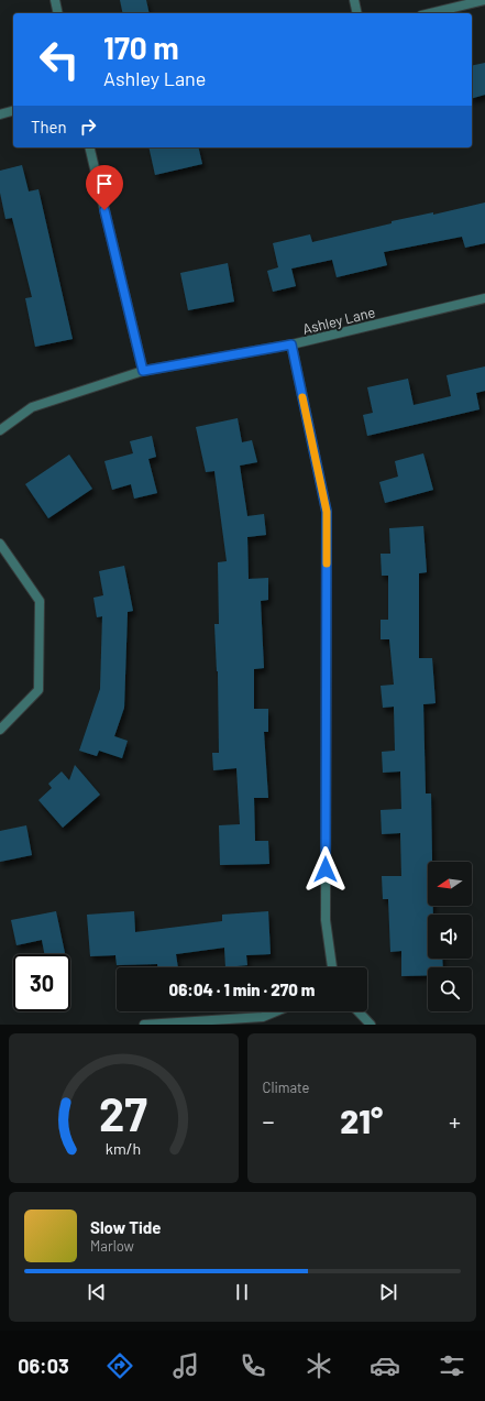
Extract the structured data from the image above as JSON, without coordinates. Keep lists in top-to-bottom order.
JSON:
{
  "streets": {
    "street": ["Ashley Lane"]
  },
  "north": "left",
  "page": {
    "turn": ["170 m", "Ashley Lane"],
    "then": "Then",
    "limit": "30",
    "trip": "06:04 · 1 min · 270 m",
    "tile": "Climate",
    "heat": ["−", "21°", "+"],
    "song": ["Slow Tide", "Marlow"],
    "tabs": "06:03",
    "gauge": ["27", "km/h"]
  }
}
